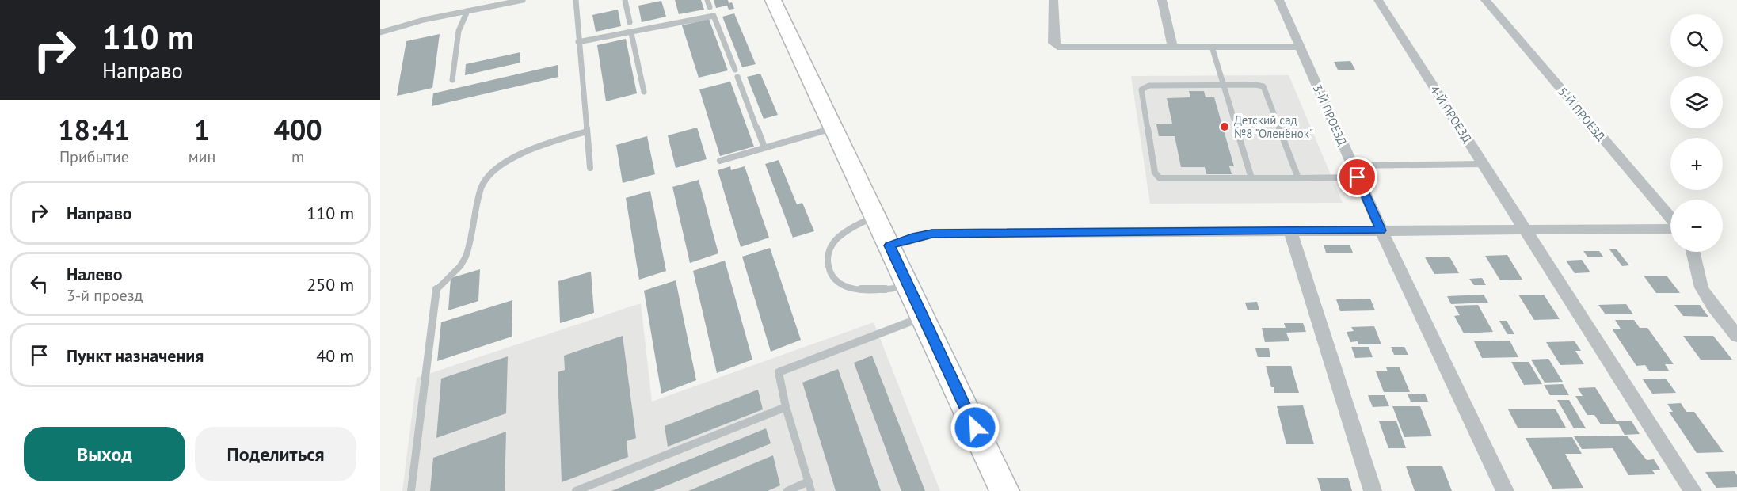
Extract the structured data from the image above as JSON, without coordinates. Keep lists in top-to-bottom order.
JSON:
{
  "streets": {
    "street": ["4-Й ПРОЕЗД", "5-Й ПРОЕЗД", "3-Й ПРОЕЗД"]
  },
  "places": ["Детский сад №8 \"Оленёнок\""],
  "page": {
    "turn": ["110 m", "Направо"],
    "map_buttons": ["+", "−"],
    "eta": [
      "18:41",
      "Прибытие",
      "1",
      "мин",
      "400",
      "m"
    ],
    "list": [
      {
        "name": "Направо",
        "value": "110 m"
      },
      {
        "name": "Налево",
        "note": "3-й проезд",
        "value": "250 m"
      },
      {
        "name": "Пункт назначения",
        "value": "40 m"
      }
    ],
    "buttons": ["Выход", "Поделиться"]
  }
}
